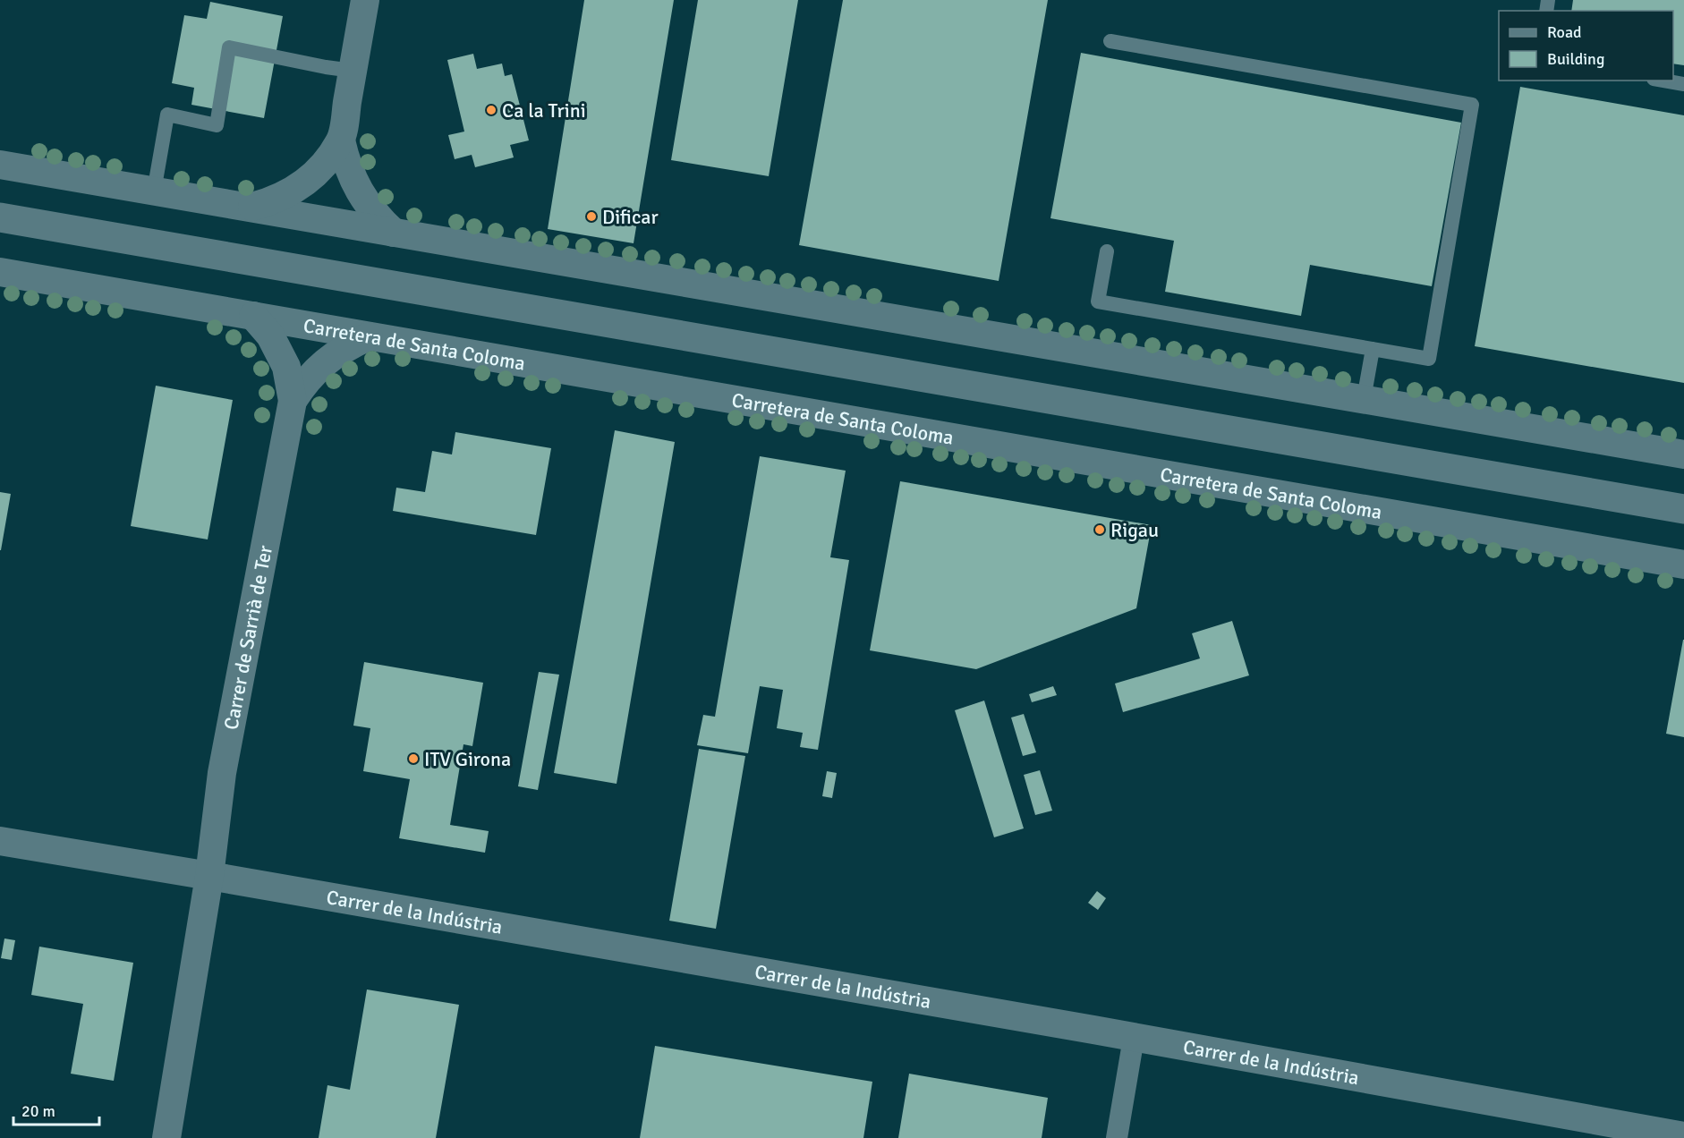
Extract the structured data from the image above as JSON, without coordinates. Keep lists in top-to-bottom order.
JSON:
{
  "streets": {
    "street": ["Carretera de Santa Coloma", "Carrer de Sarrià de Ter", "Carrer de la Indústria"]
  },
  "crossings": [
    ["Carretera de Santa Coloma", "Carrer de Sarrià de Ter"],
    ["Carrer de Sarrià de Ter", "Carrer de la Indústria"]
  ],
  "places": [
    "Ca la Trini",
    "Dificar",
    "Rigau",
    "ITV Girona"
  ],
  "legend": ["Road", "Building"],
  "scale_bar": "20 m"
}
